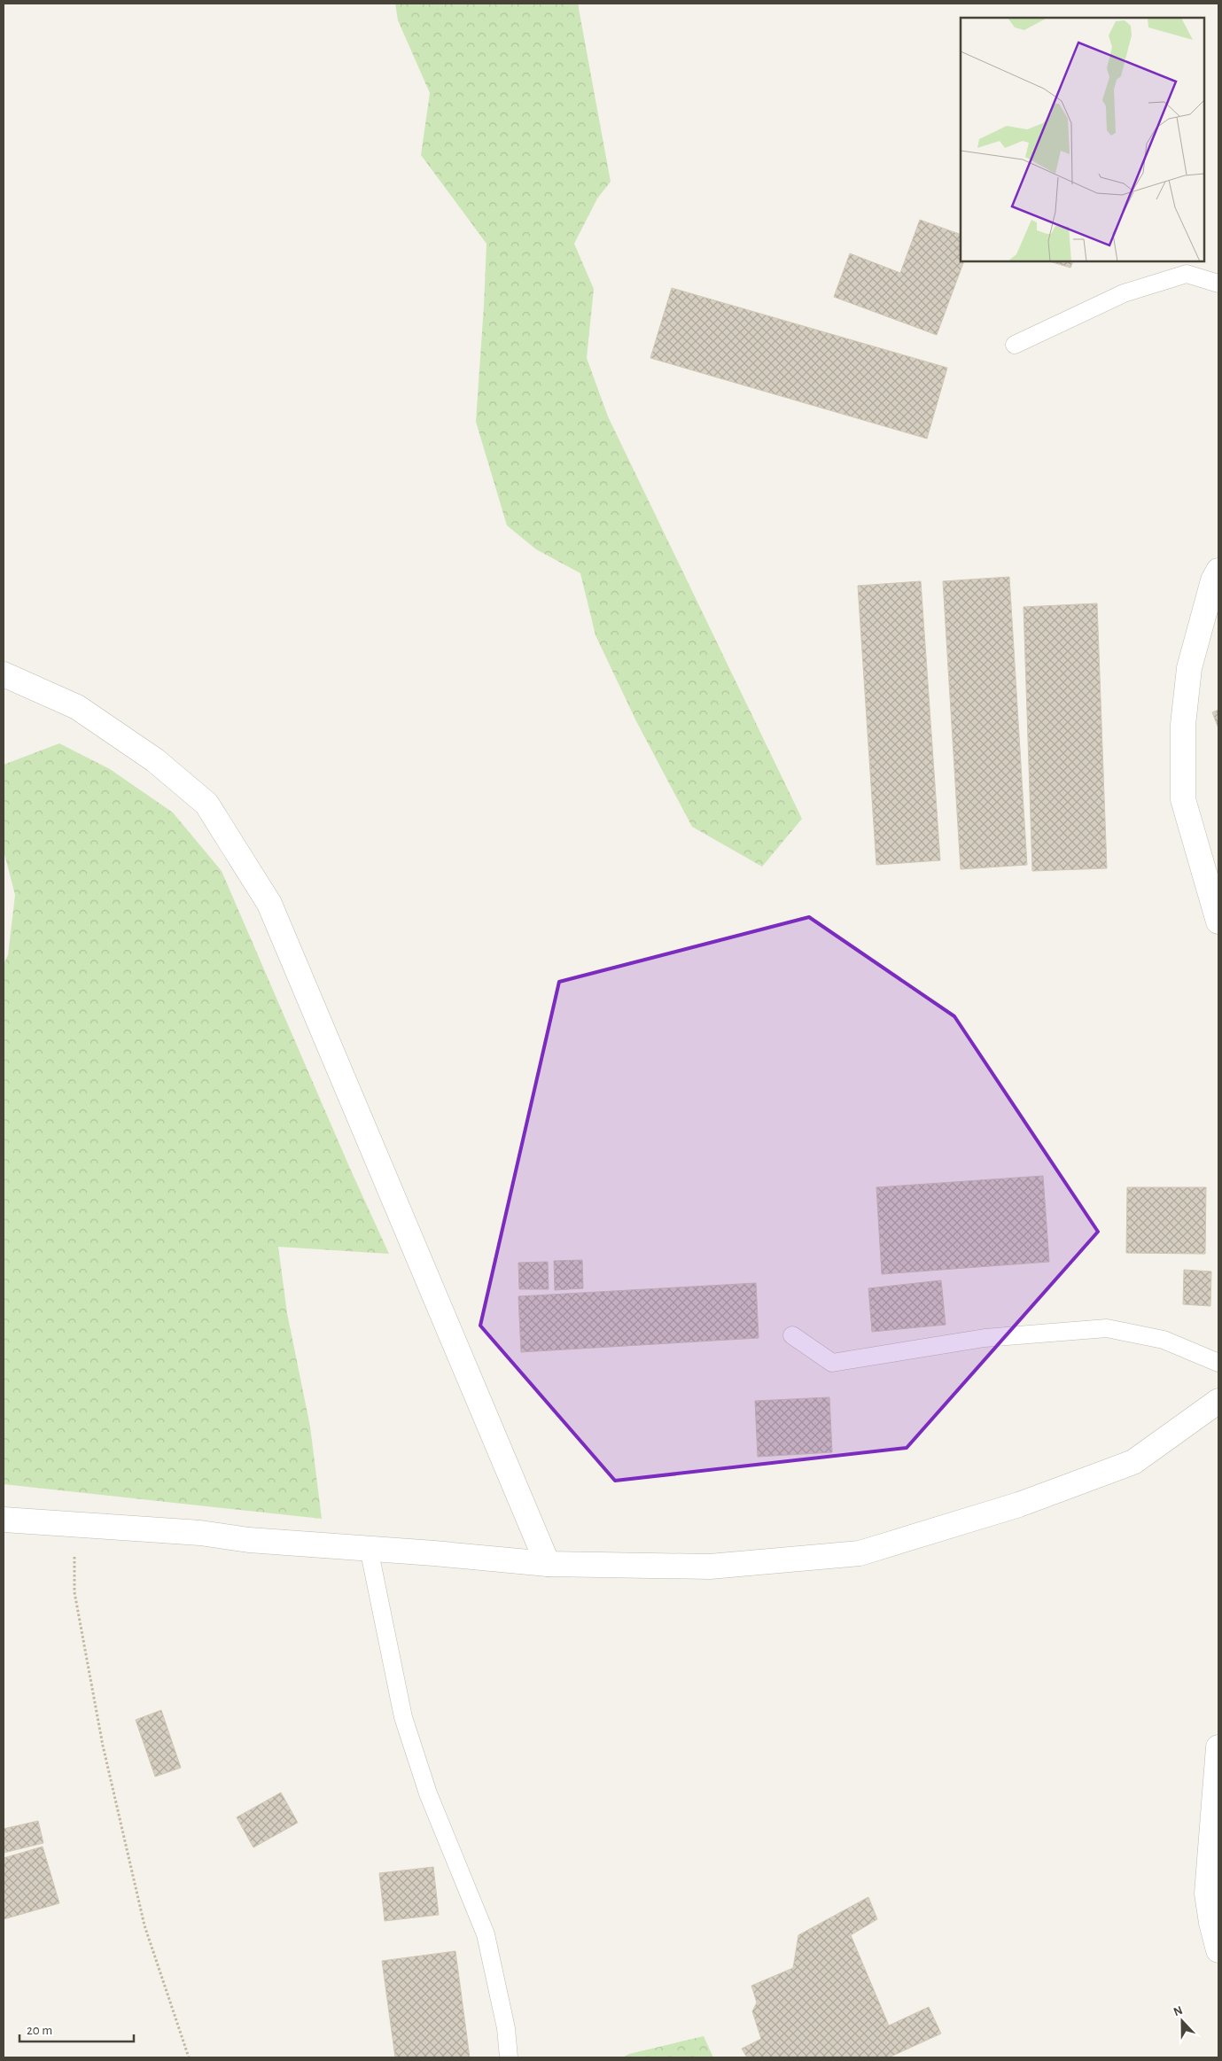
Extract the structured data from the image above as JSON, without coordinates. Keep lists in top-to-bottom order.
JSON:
{
  "scale_bar": "20 m",
  "north": "top"
}
